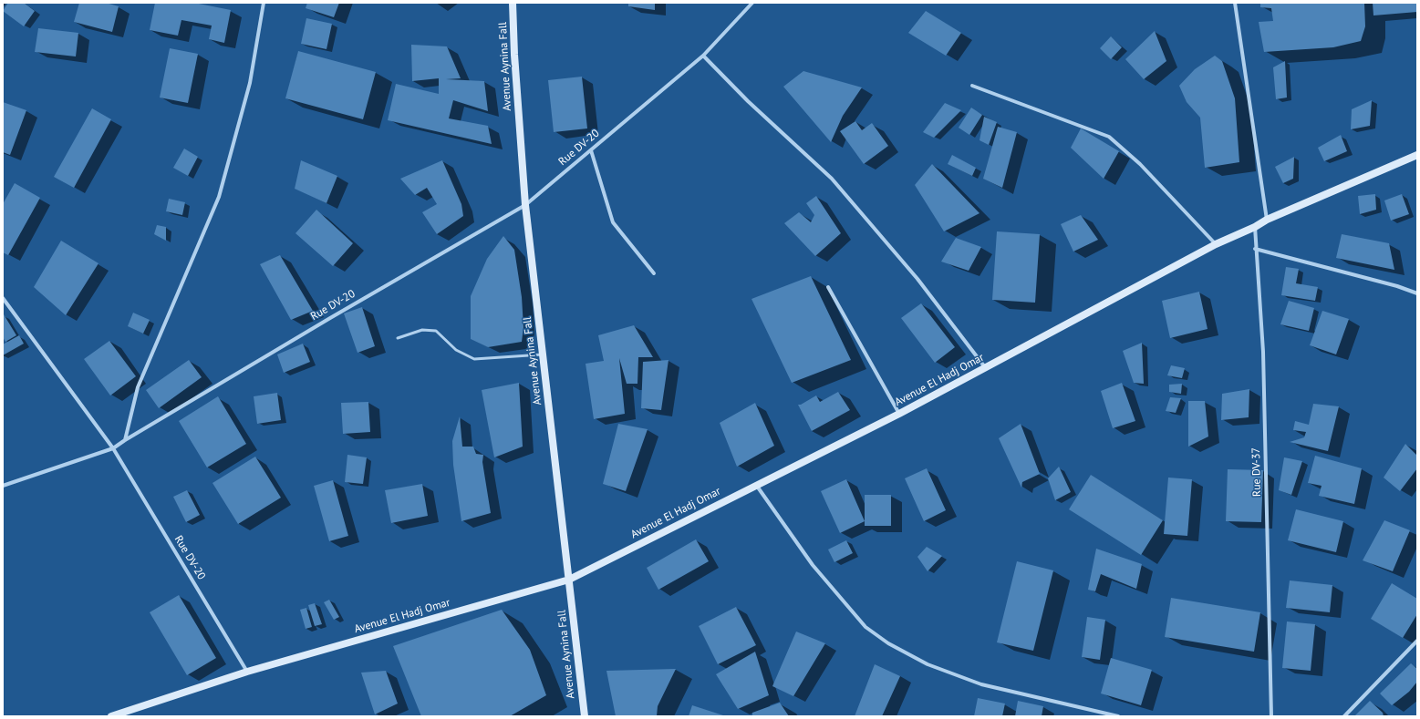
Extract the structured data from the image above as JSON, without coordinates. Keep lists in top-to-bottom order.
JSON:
{
  "streets": {
    "street": [
      "Avenue Aynina Fall",
      "Rue DV-20",
      "Avenue El Hadj Omar",
      "Rue DV-37"
    ]
  },
  "crossings": [
    ["Avenue Aynina Fall", "Rue DV-20"],
    ["Avenue Aynina Fall", "Avenue El Hadj Omar"],
    ["Rue DV-20", "Avenue El Hadj Omar"],
    ["Avenue El Hadj Omar", "Rue DV-37"]
  ]
}
